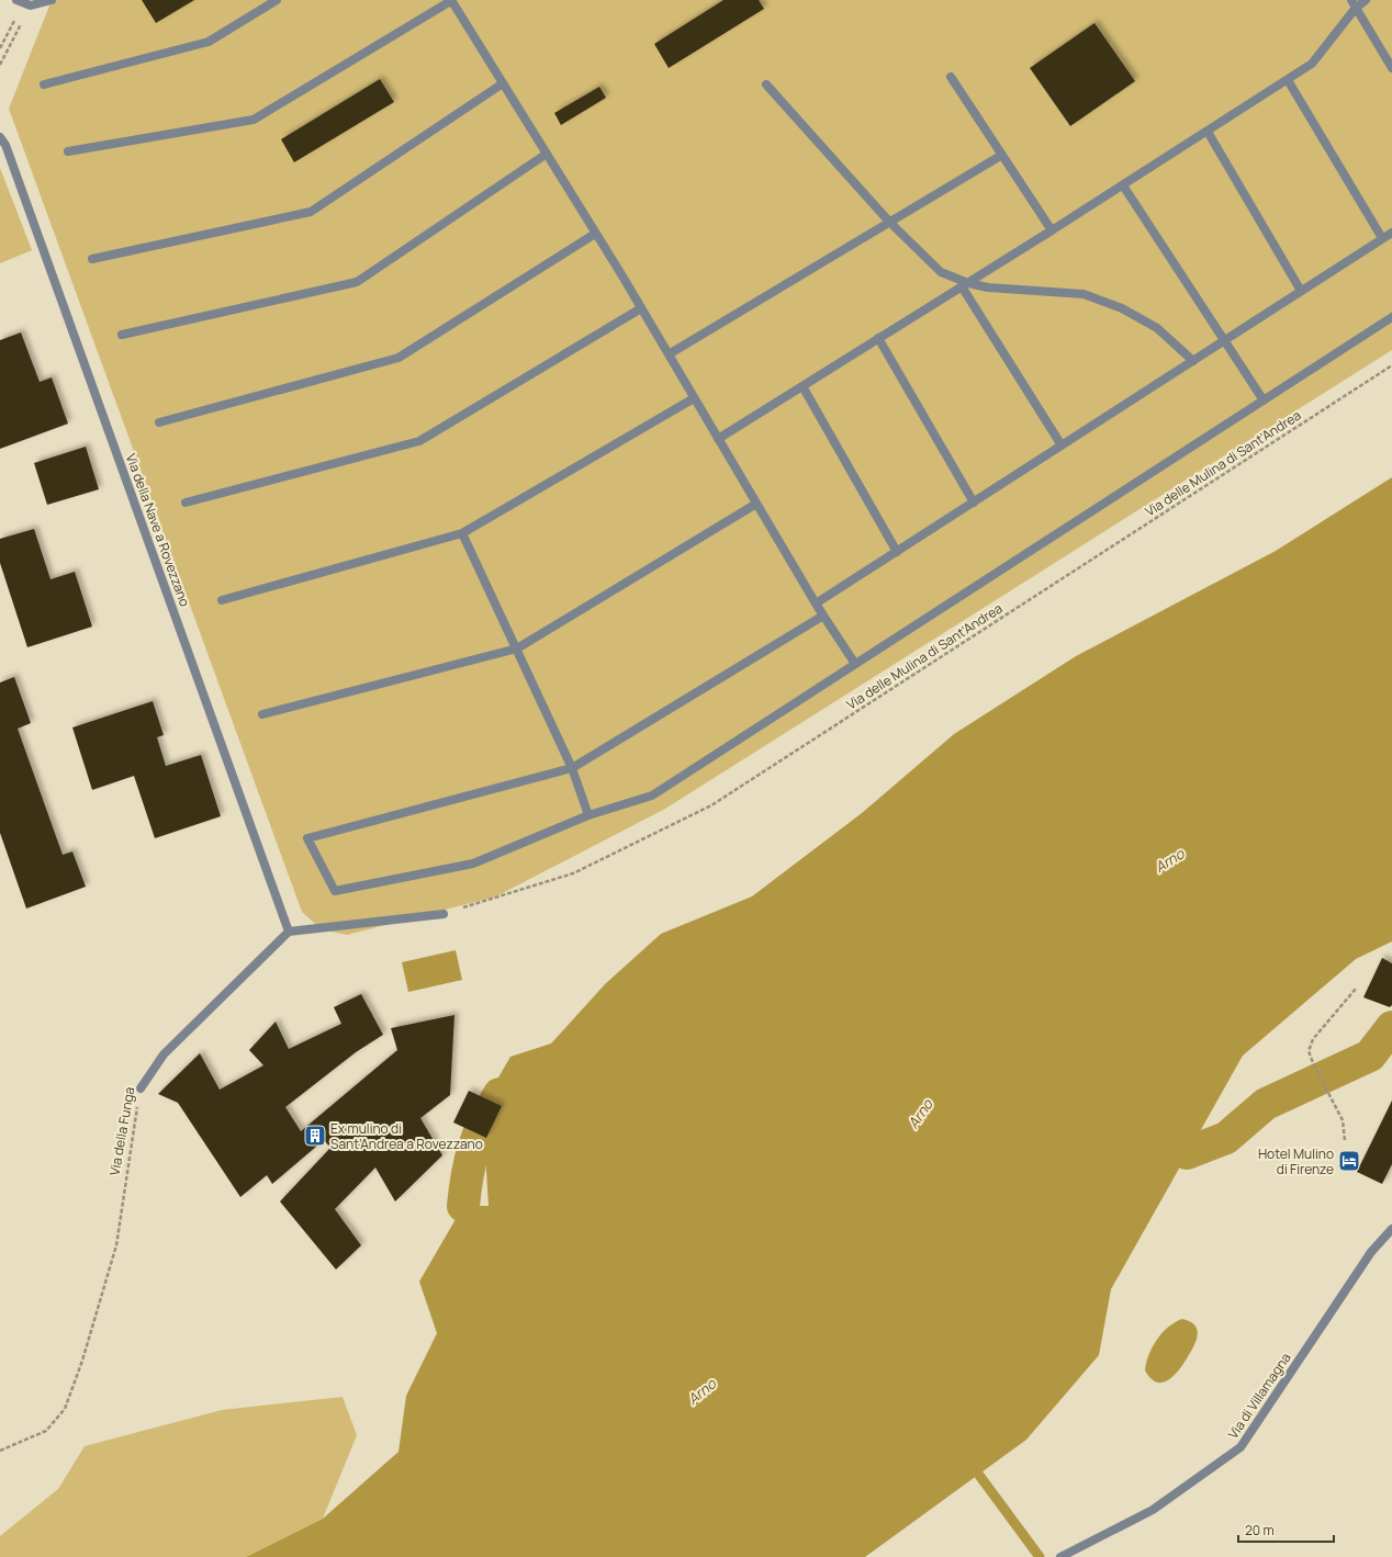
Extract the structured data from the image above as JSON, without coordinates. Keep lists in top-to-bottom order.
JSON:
{
  "streets": {
    "street": ["Via della Nave a Rovezzano", "Via della Funga", "Via di Villamagna"],
    "path": ["Via delle Mulina di Sant'Andrea"]
  },
  "crossings": [
    ["Via della Nave a Rovezzano", "Via della Funga"]
  ],
  "water": ["Arno"],
  "places": {
    "building": ["Ex mulino di Sant’Andrea a Rovezzano"],
    "hotel": ["Hotel Mulino di Firenze"]
  },
  "scale_bar": "20 m"
}
